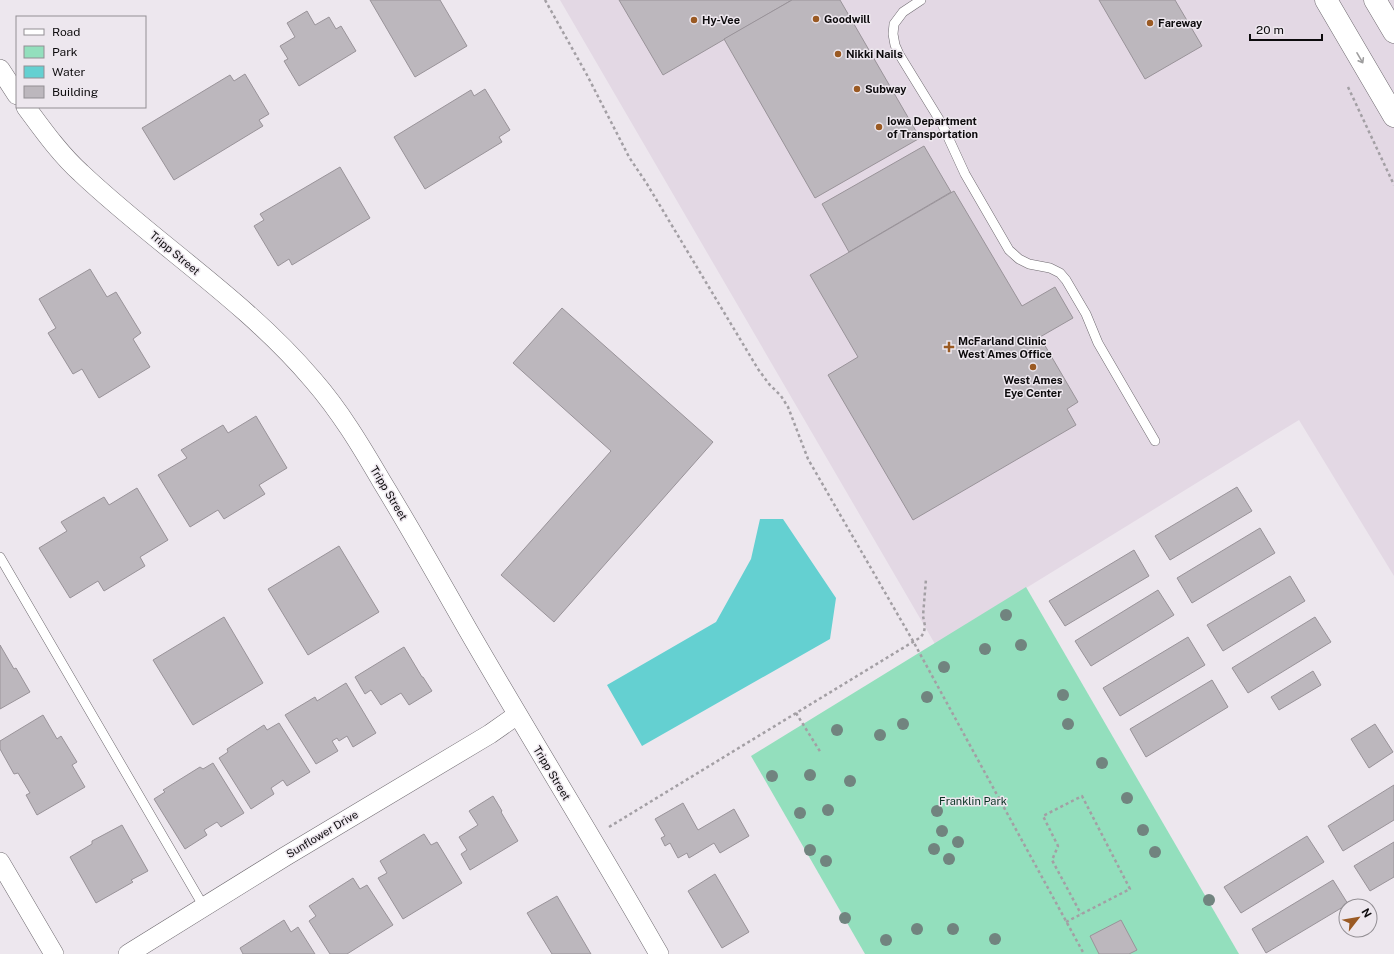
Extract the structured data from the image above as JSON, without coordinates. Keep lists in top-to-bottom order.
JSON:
{
  "streets": {
    "street": ["Tripp Street", "Sunflower Drive"]
  },
  "crossings": [
    ["Tripp Street", "Sunflower Drive"]
  ],
  "parks": ["Franklin Park"],
  "places": {
    "other": [
      "Goodwill",
      "Hy-Vee",
      "Fareway",
      "Nikki Nails",
      "Subway",
      "Iowa Department of Transportation",
      "West Ames Eye Center"
    ],
    "health": ["McFarland Clinic West Ames Office"]
  },
  "legend": [
    "Road",
    "Park",
    "Water",
    "Building"
  ],
  "scale_bar": "20 m",
  "north": "top right"
}
